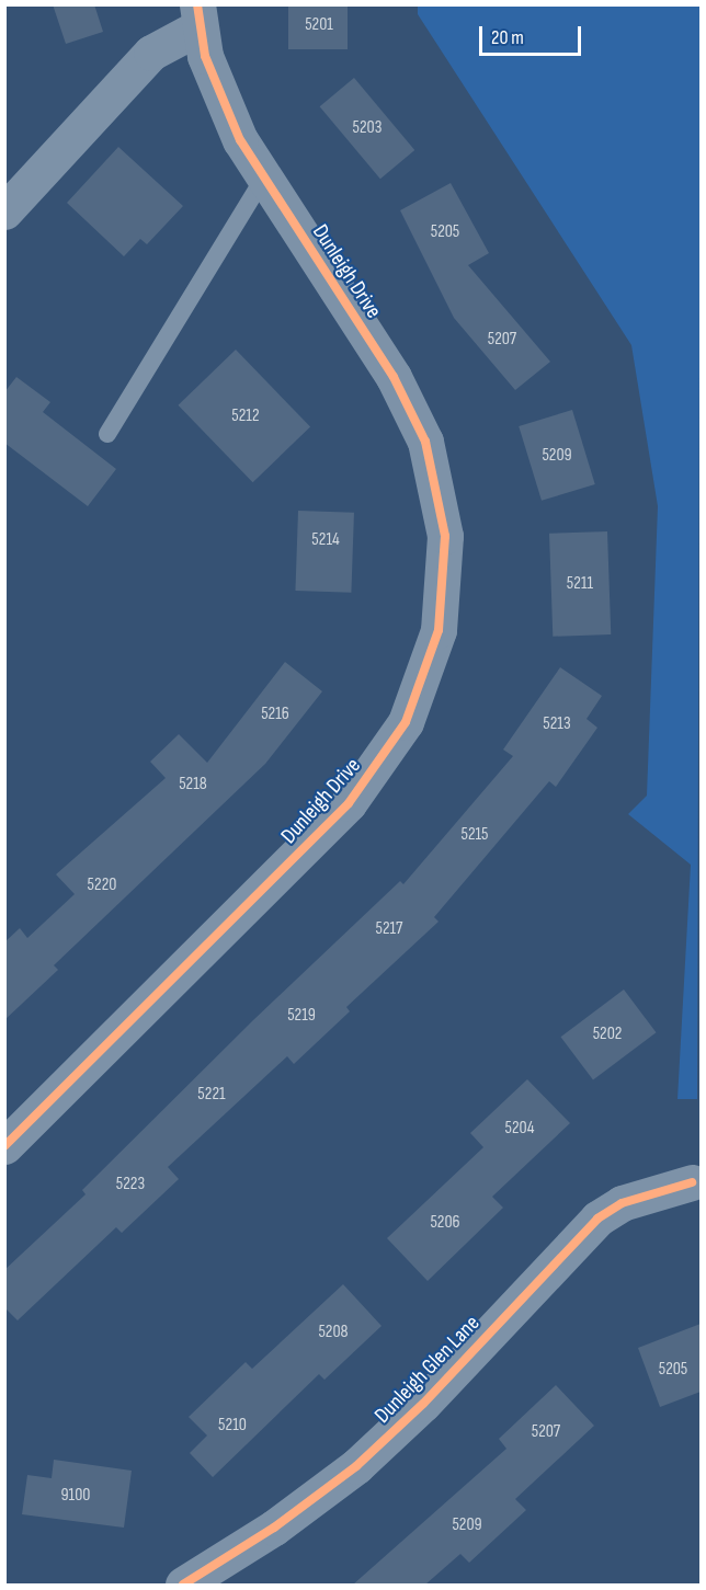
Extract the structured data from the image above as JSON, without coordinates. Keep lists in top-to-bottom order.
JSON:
{
  "streets": {
    "street": ["Dunleigh Drive", "Dunleigh Glen Lane"]
  },
  "house_numbers": [
    "5201",
    "5203",
    "5205",
    "5207",
    "5212",
    "5209",
    "5214",
    "5211",
    "5216",
    "5213",
    "5218",
    "5215",
    "5220",
    "5217",
    "5219",
    "5202",
    "5221",
    "5204",
    "5223",
    "5206",
    "5208",
    "5205",
    "5210",
    "5207",
    "9100",
    "5209"
  ],
  "scale_bar": "20 m"
}
